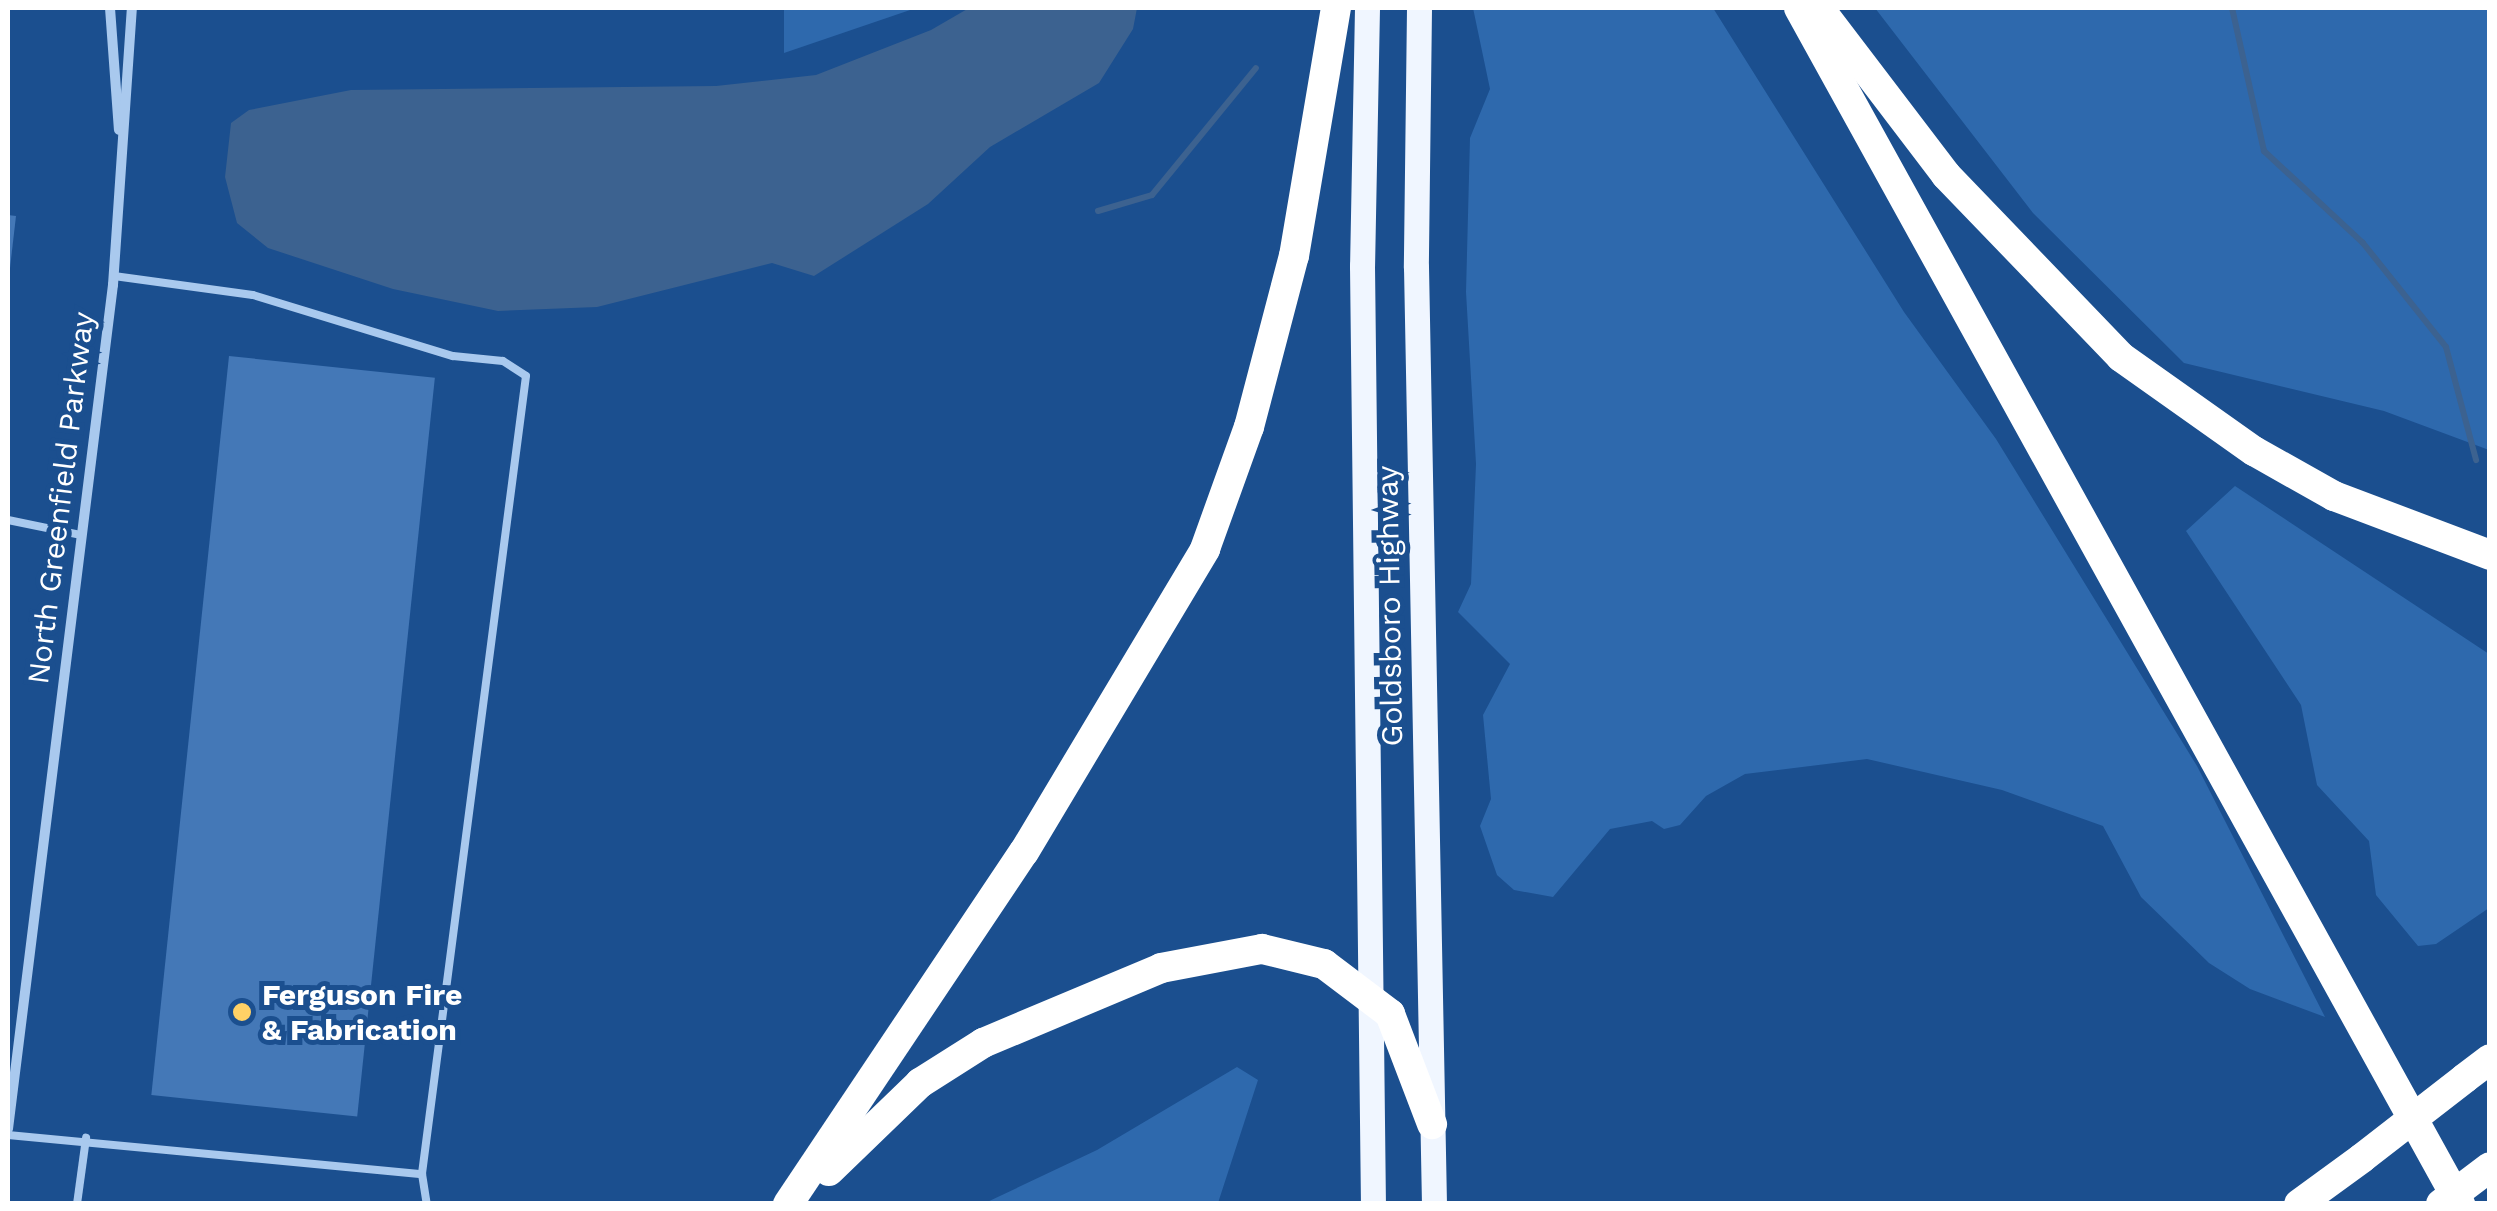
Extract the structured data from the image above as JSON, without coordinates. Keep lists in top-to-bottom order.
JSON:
{
  "streets": {
    "main road": ["Goldsboro Highway"],
    "street": ["North Greenfield Parkway"]
  },
  "places": ["Ferguson Fire & Fabrication"]
}
